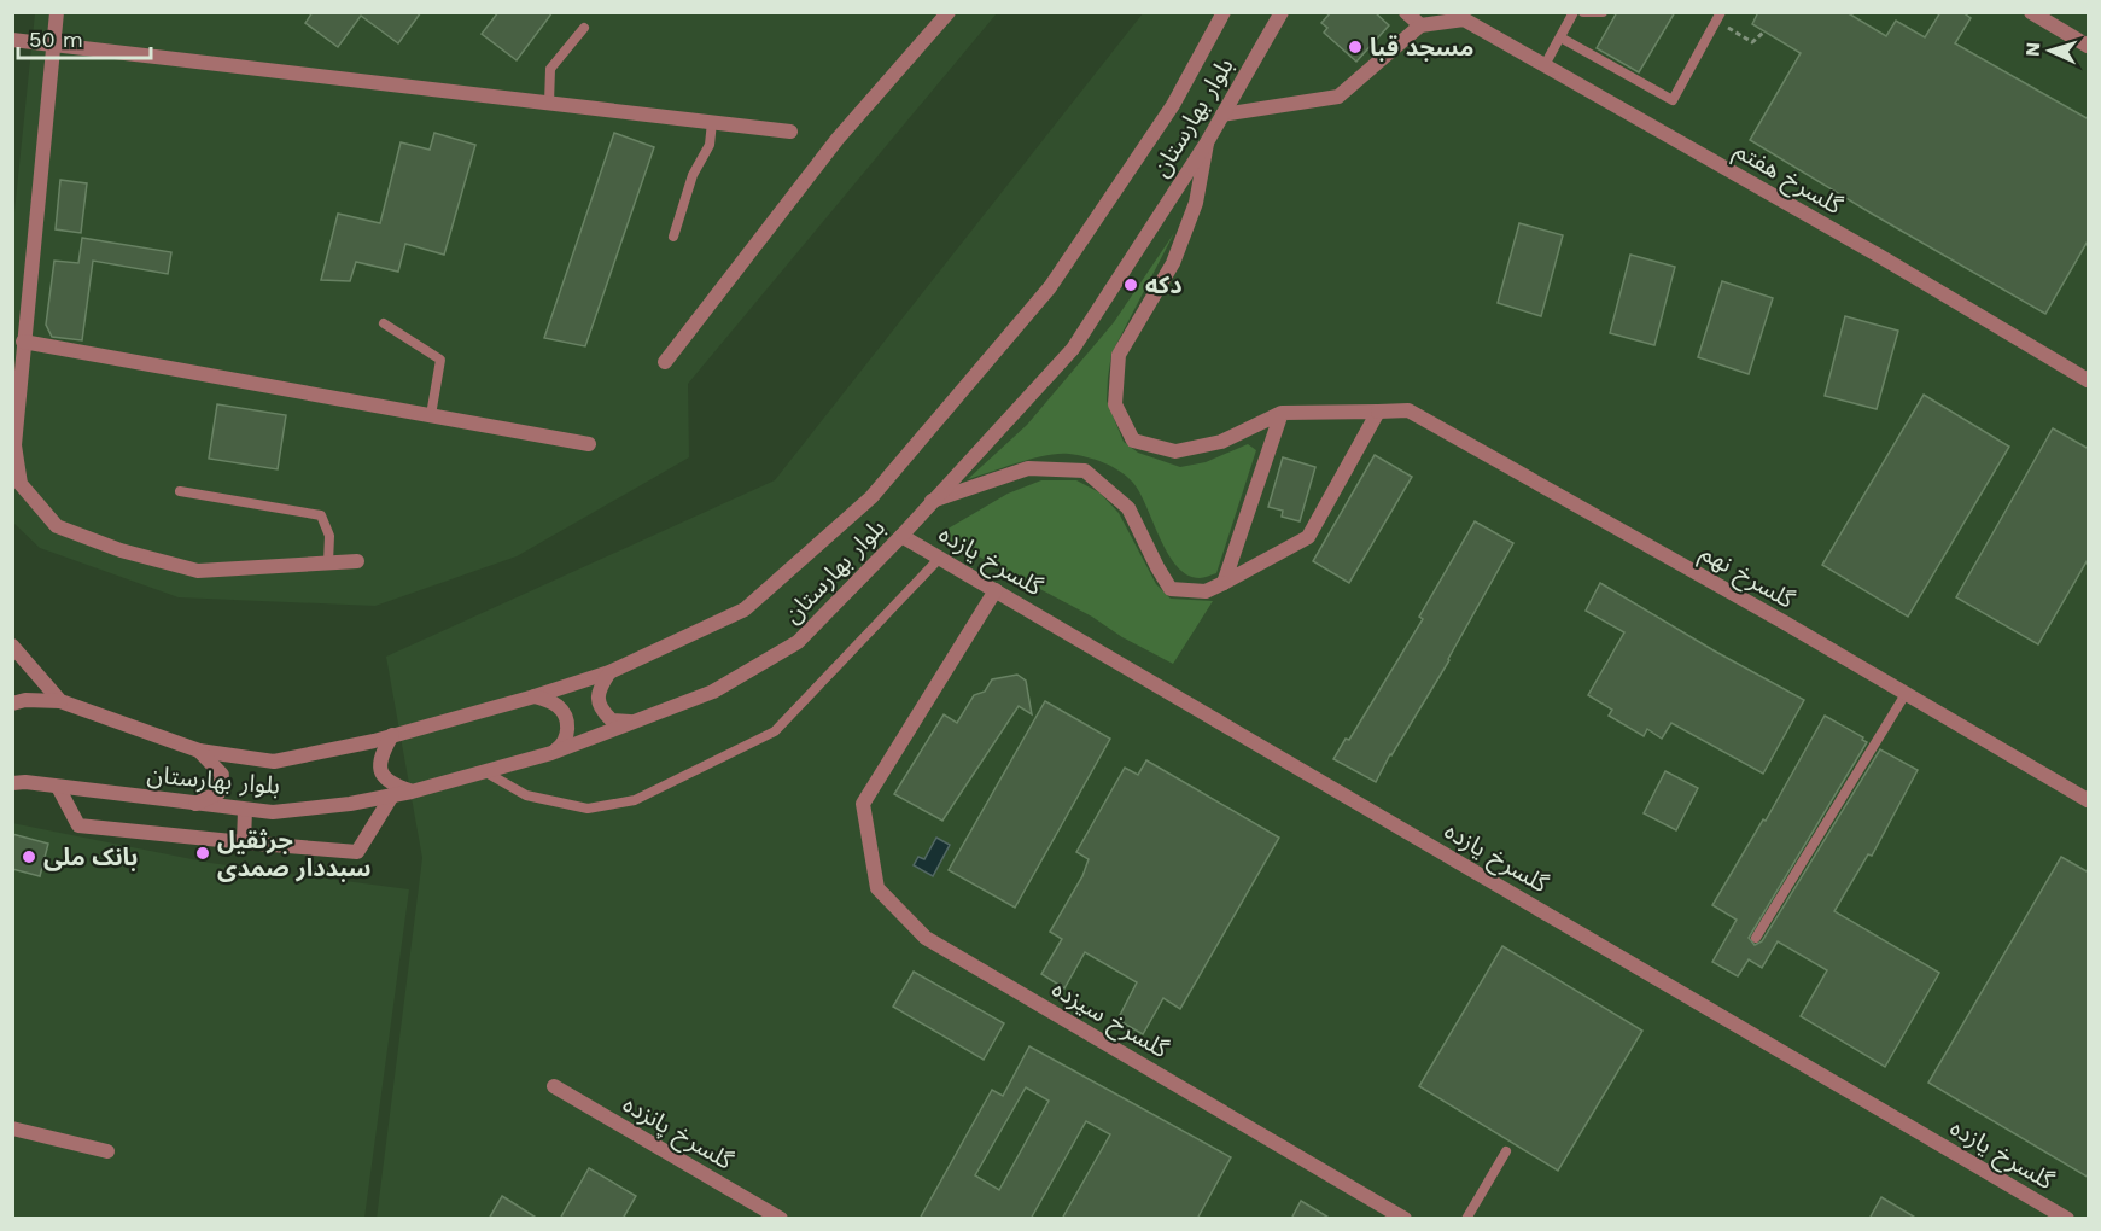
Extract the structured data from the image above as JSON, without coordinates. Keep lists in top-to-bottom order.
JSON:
{
  "streets": {
    "street": [
      "بلوار بهارستان",
      "گلسرخ هفتم",
      "گلسرخ یازده",
      "گلسرخ نهم",
      "گلسرخ سیزده",
      "گلسرخ پانزده"
    ]
  },
  "crossings": [
    ["بلوار بهارستان", "گلسرخ یازده"],
    ["گلسرخ یازده", "گلسرخ سیزده"]
  ],
  "places": [
    "مسجد قبا",
    "دکه",
    "جرثقیل سبددار صمدی",
    "بانک ملی"
  ],
  "scale_bar": "50 m",
  "north": "left"
}
